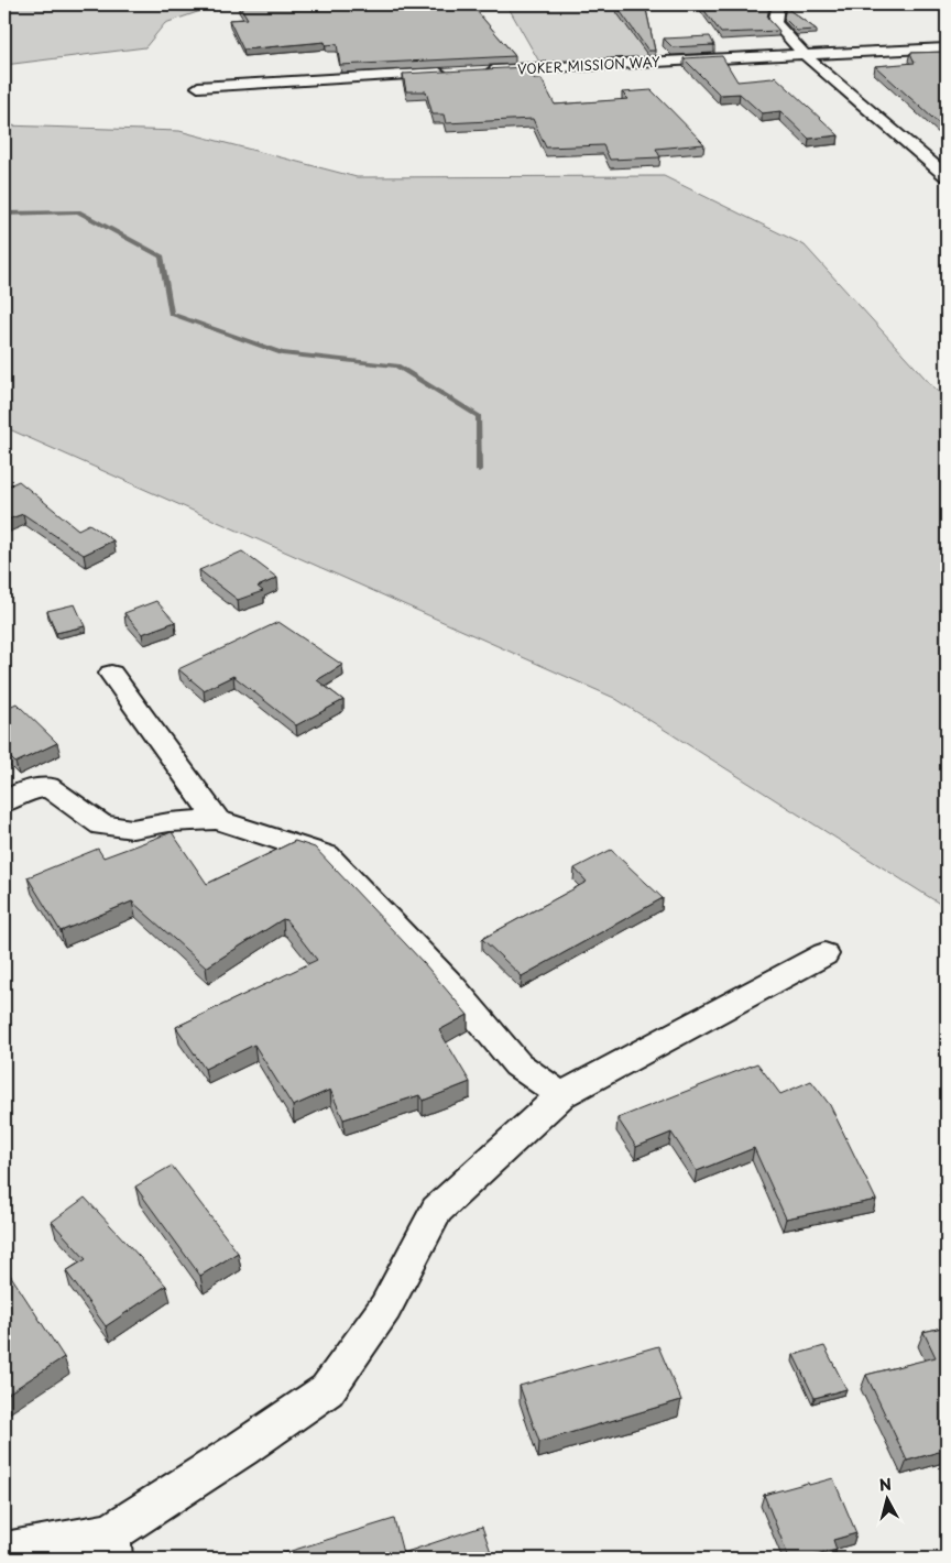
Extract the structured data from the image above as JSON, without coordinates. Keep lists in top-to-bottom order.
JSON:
{
  "streets": {
    "street": ["VOKER MISSION WAY"]
  },
  "north": "top"
}
